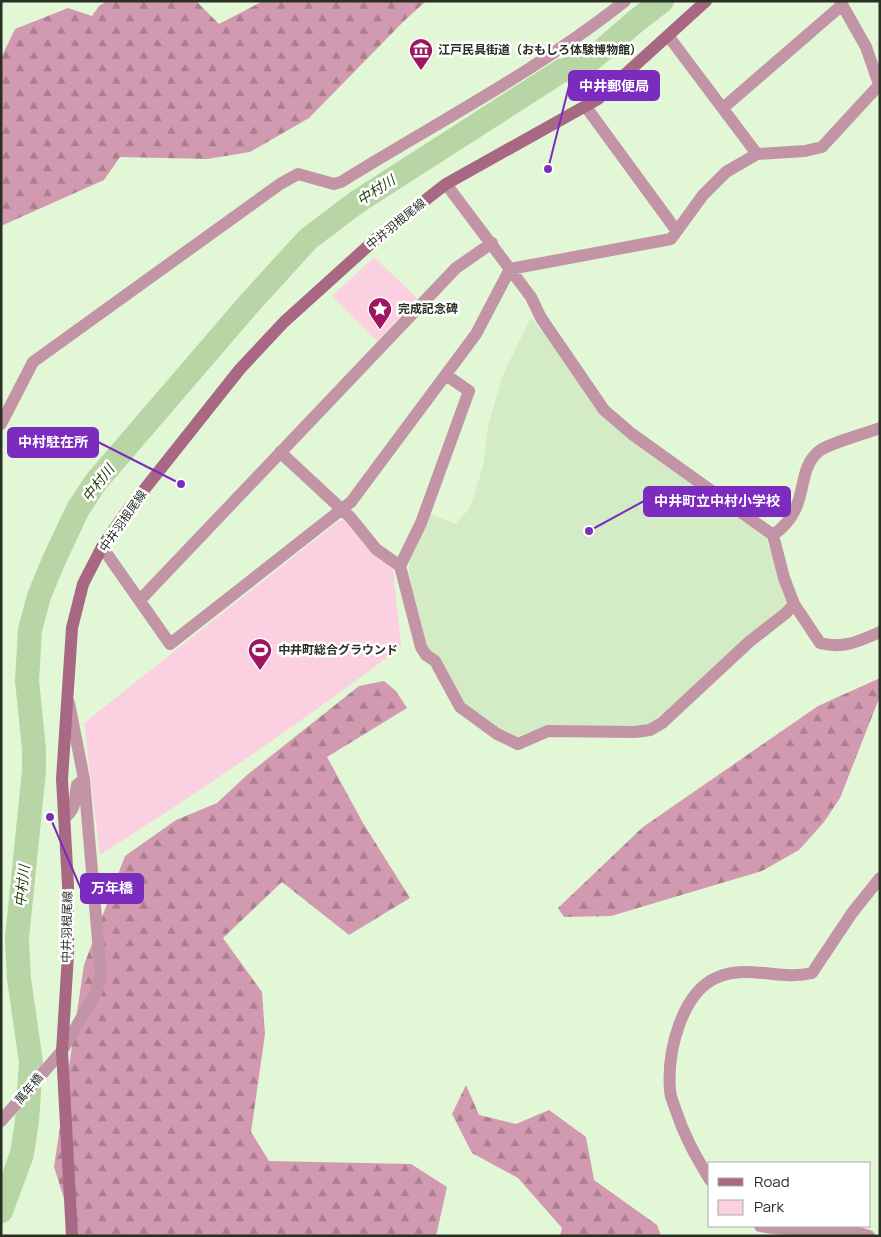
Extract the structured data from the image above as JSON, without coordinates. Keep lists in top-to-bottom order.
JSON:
{
  "streets": {
    "main road": ["中井羽根尾線"],
    "street": ["萬年橋"]
  },
  "crossings": [
    ["中井羽根尾線", "萬年橋"]
  ],
  "water": ["中村川"],
  "places": {
    "museum": ["江戸民具街道（おもしろ体験博物館）"],
    "other": [
      "中井郵便局",
      "中村駐在所",
      "中井町立中村小学校",
      "万年橋"
    ],
    "place": ["完成記念碑"],
    "sports": ["中井町総合グラウンド"]
  },
  "legend": ["Road", "Park"]
}
